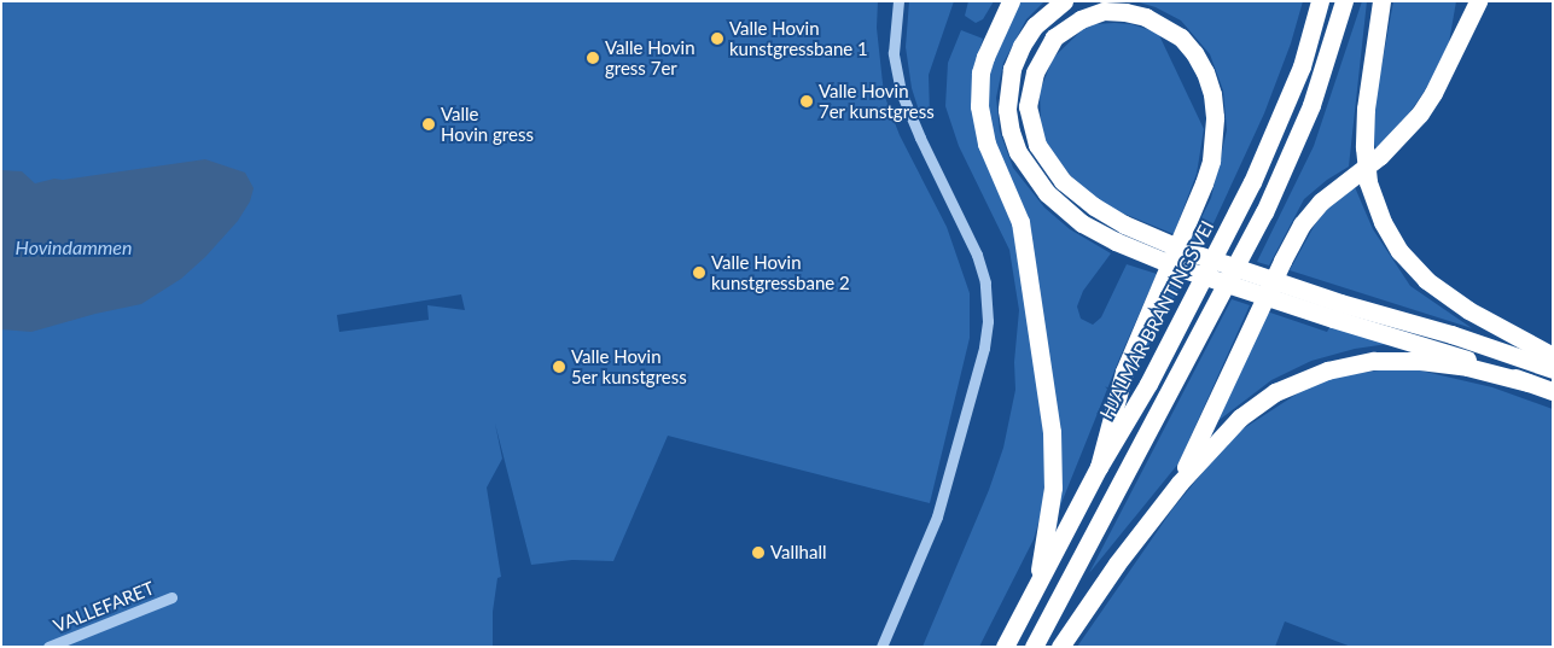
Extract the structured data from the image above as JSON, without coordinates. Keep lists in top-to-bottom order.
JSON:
{
  "streets": {
    "highway": ["HJALMAR BRANTINGS VEI"],
    "street": ["VALLEFARET"]
  },
  "water": ["Hovindammen"],
  "places": [
    "Valle Hovin kunstgressbane 1",
    "Valle Hovin gress 7er",
    "Valle Hovin 7er kunstgress",
    "Valle Hovin gress",
    "Valle Hovin kunstgressbane 2",
    "Valle Hovin 5er kunstgress",
    "Vallhall"
  ]
}
